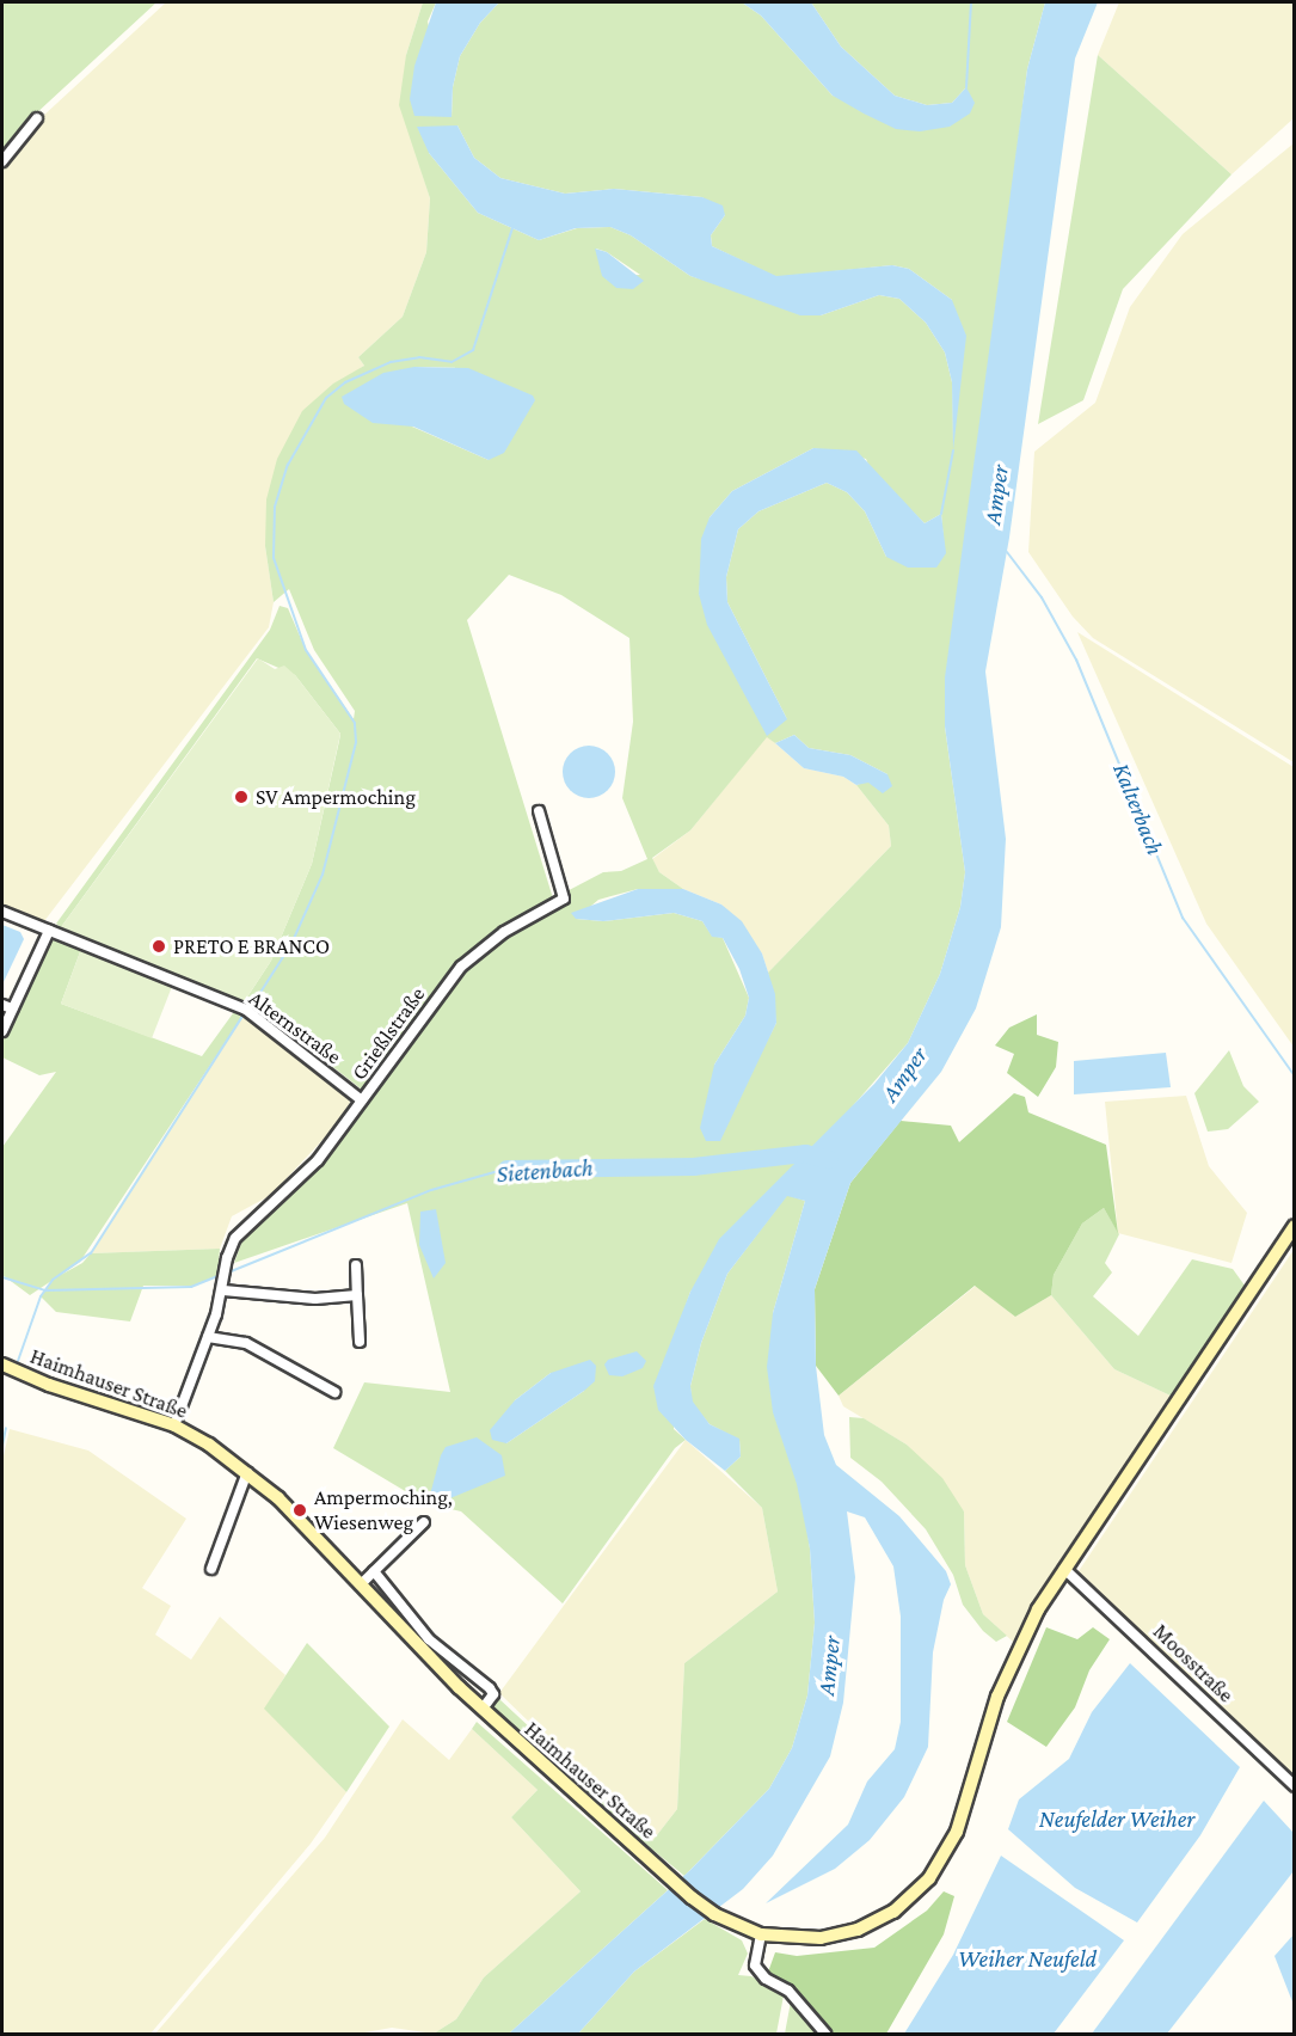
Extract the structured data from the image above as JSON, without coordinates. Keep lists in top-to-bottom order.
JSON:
{
  "streets": {
    "main road": ["Haimhauser Straße"],
    "street": ["Alternstraße", "Grießlstraße", "Moosstraße"]
  },
  "crossings": [
    ["Alternstraße", "Grießlstraße"],
    ["Grießlstraße", "Haimhauser Straße"]
  ],
  "water": [
    "Amper",
    "Kalterbach",
    "Sietenbach",
    "Neufelder Weiher",
    "Weiher Neufeld"
  ],
  "places": ["SV Ampermoching", "PRETO E BRANCO", "Ampermoching, Wiesenweg"]
}
